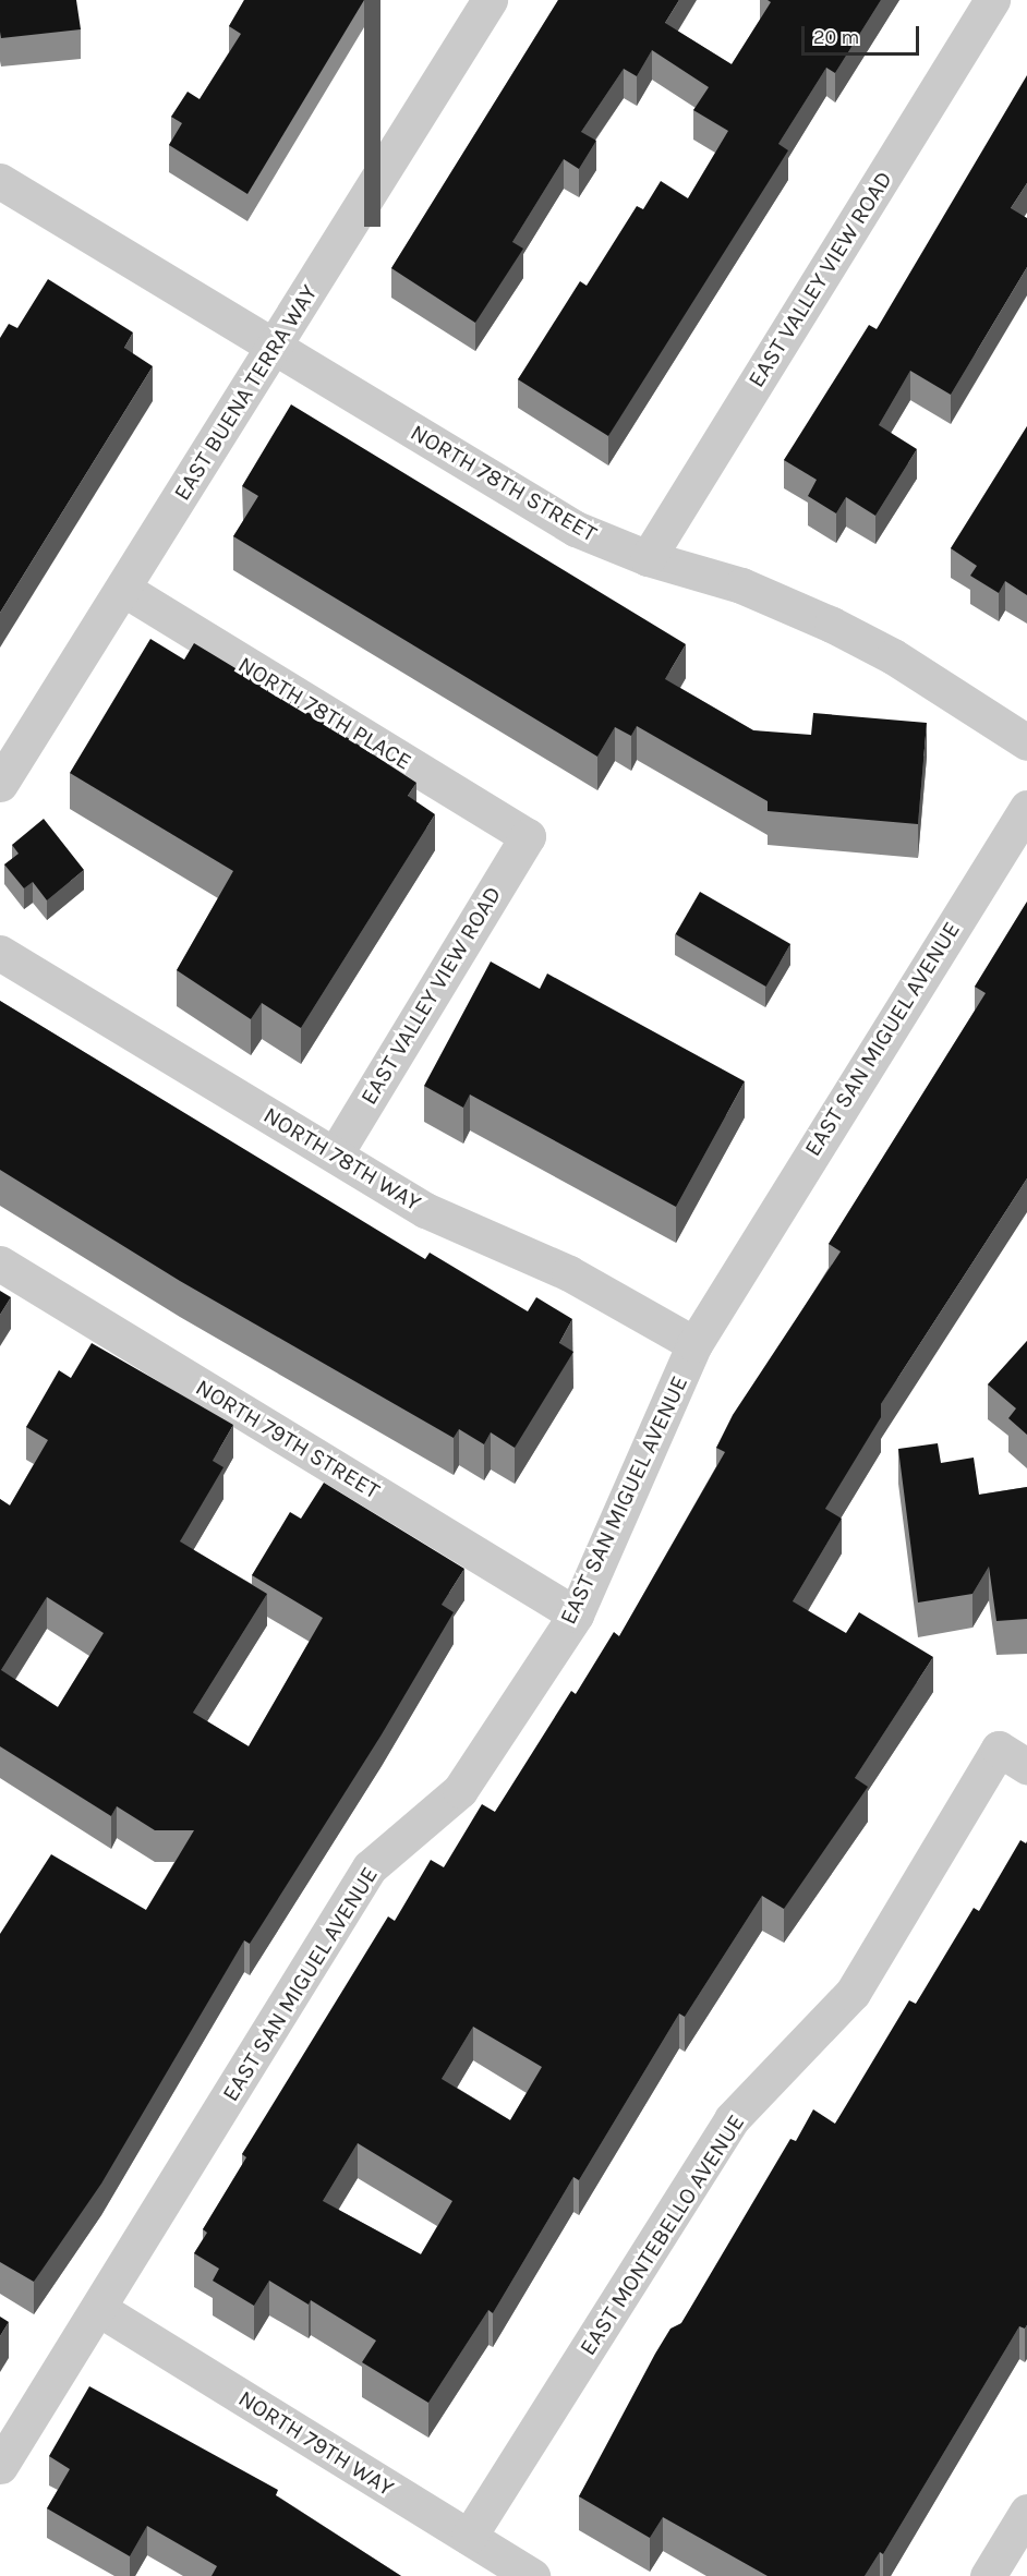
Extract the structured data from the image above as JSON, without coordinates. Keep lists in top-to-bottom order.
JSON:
{
  "streets": {
    "street": [
      "EAST VALLEY VIEW ROAD",
      "EAST BUENA TERRA WAY",
      "NORTH 78TH STREET",
      "NORTH 78TH PLACE",
      "EAST SAN MIGUEL AVENUE",
      "NORTH 78TH WAY",
      "NORTH 79TH STREET",
      "EAST MONTEBELLO AVENUE",
      "NORTH 79TH WAY"
    ]
  },
  "crossings": [
    ["EAST VALLEY VIEW ROAD", "NORTH 78TH STREET"],
    ["EAST VALLEY VIEW ROAD", "NORTH 78TH PLACE"],
    ["EAST VALLEY VIEW ROAD", "NORTH 78TH WAY"],
    ["EAST BUENA TERRA WAY", "NORTH 78TH STREET"],
    ["EAST BUENA TERRA WAY", "NORTH 78TH PLACE"],
    ["EAST SAN MIGUEL AVENUE", "NORTH 78TH WAY"],
    ["EAST SAN MIGUEL AVENUE", "NORTH 79TH STREET"],
    ["EAST SAN MIGUEL AVENUE", "NORTH 79TH WAY"],
    ["EAST MONTEBELLO AVENUE", "NORTH 79TH WAY"]
  ],
  "scale_bar": "20 m"
}
